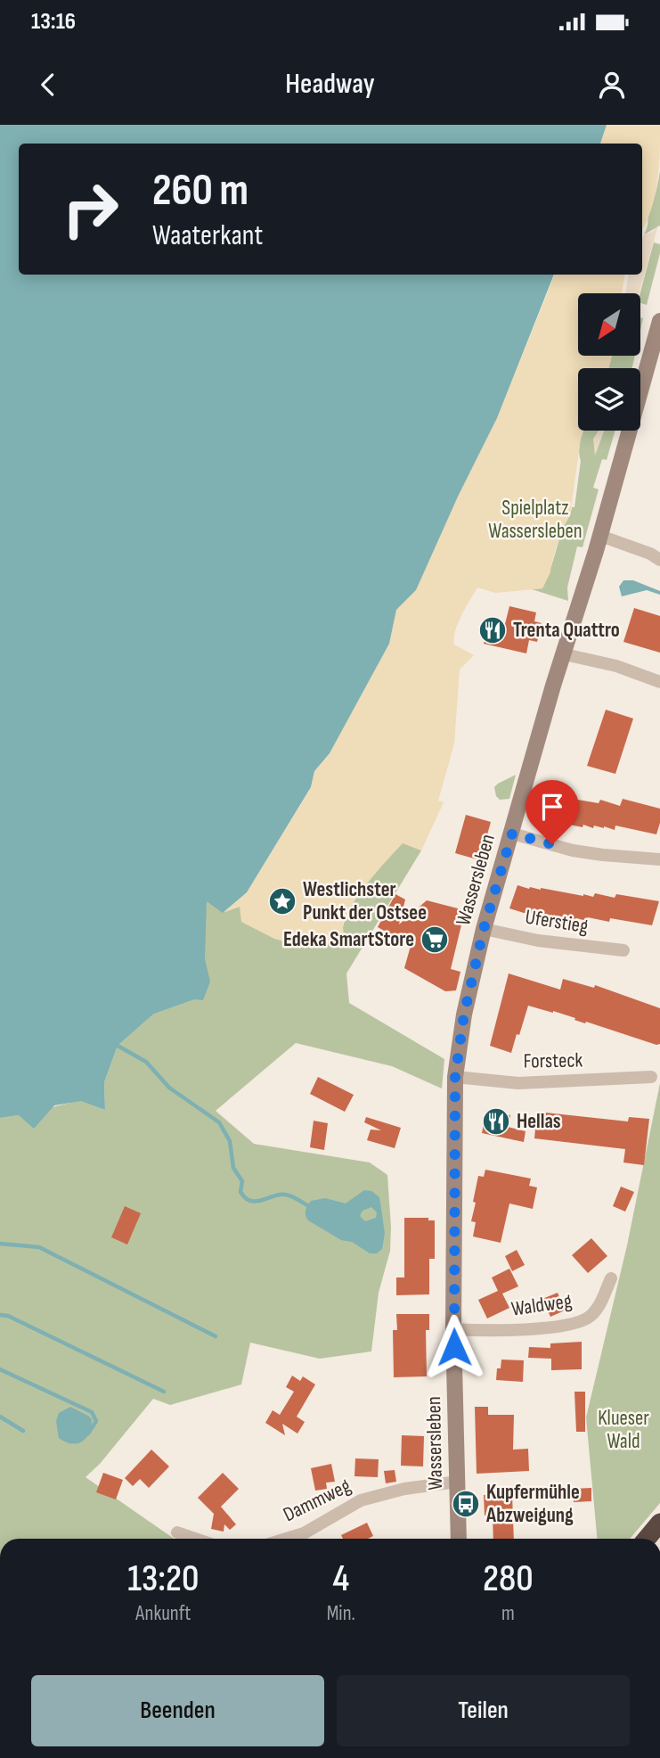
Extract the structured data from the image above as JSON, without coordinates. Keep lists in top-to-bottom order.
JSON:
{
  "streets": {
    "street": [
      "Wassersleben",
      "Uferstieg",
      "Forsteck",
      "Waldweg",
      "Dammweg"
    ]
  },
  "crossings": [
    ["Wassersleben", "Uferstieg"],
    ["Wassersleben", "Forsteck"],
    ["Wassersleben", "Waldweg"],
    ["Wassersleben", "Dammweg"]
  ],
  "parks": ["Spielplatz Wassersleben", "Klueser Wald"],
  "places": {
    "restaurant": ["Trenta Quattro", "Hellas"],
    "place": ["Westlichster Punkt der Ostsee"],
    "supermarket": ["Edeka SmartStore"],
    "bus stop": ["Kupfermühle Abzweigung"]
  },
  "north": "bottom left",
  "page": {
    "status": "13:16",
    "header": "Headway",
    "turn": ["260 m", "Waaterkant"],
    "eta": [
      "13:20",
      "Ankunft",
      "4",
      "Min.",
      "280",
      "m"
    ],
    "buttons": ["Beenden", "Teilen"]
  }
}
